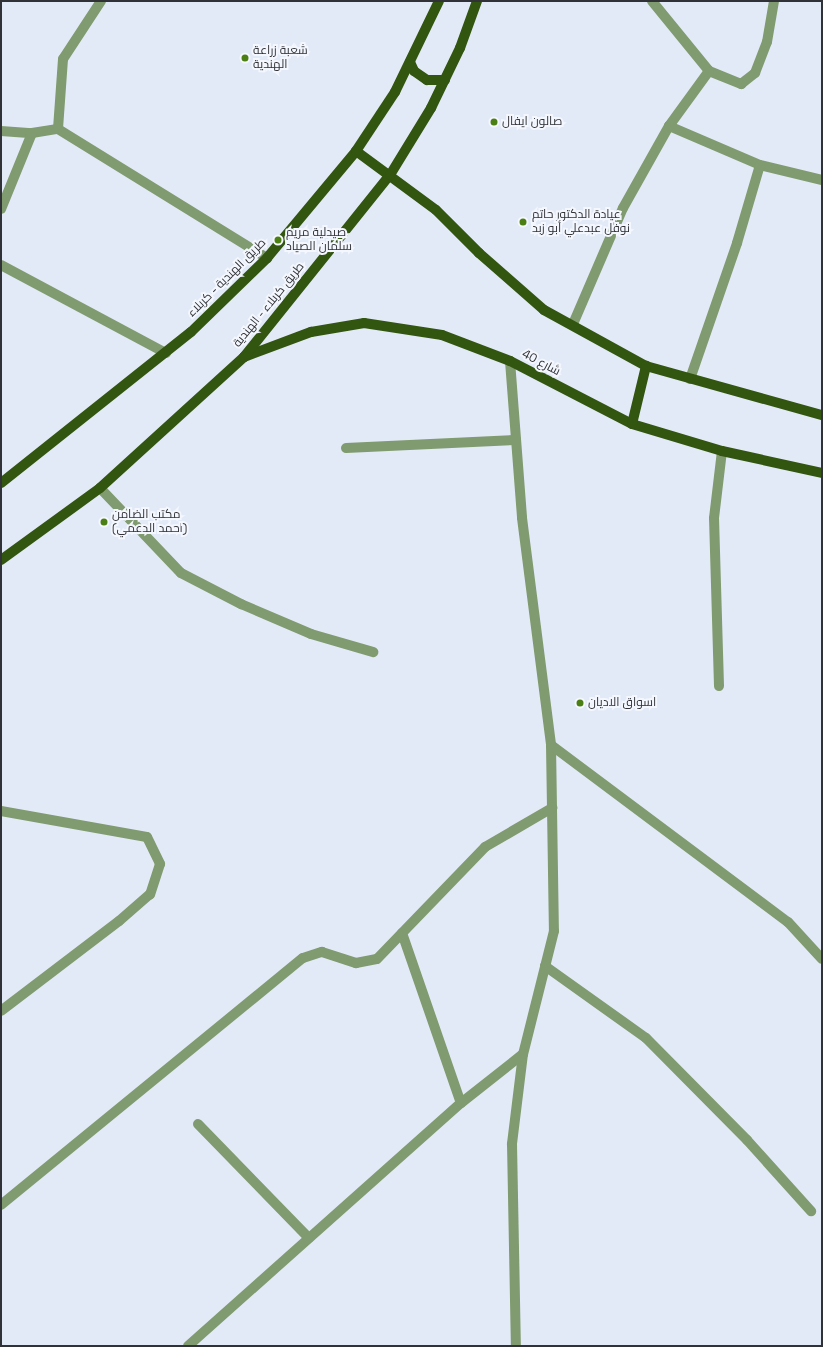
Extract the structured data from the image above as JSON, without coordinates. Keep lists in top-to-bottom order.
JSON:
{
  "streets": {
    "main road": ["طريق الهندية - كربلاء", "طريق كربلاء - الهندية", "شارع 40"]
  },
  "crossings": [
    ["طريق كربلاء - الهندية", "شارع 40"]
  ],
  "places": [
    "شعبة زراعة الهندية",
    "صالون ايفال",
    "عيادة الدكتور حاتم نوفل عبدعلي أبو زبد",
    "صيدلية مريم سلمان الصياد",
    "مكتب الضامن (احمد الدعمي)",
    "اسواق الاديان"
  ]
}
